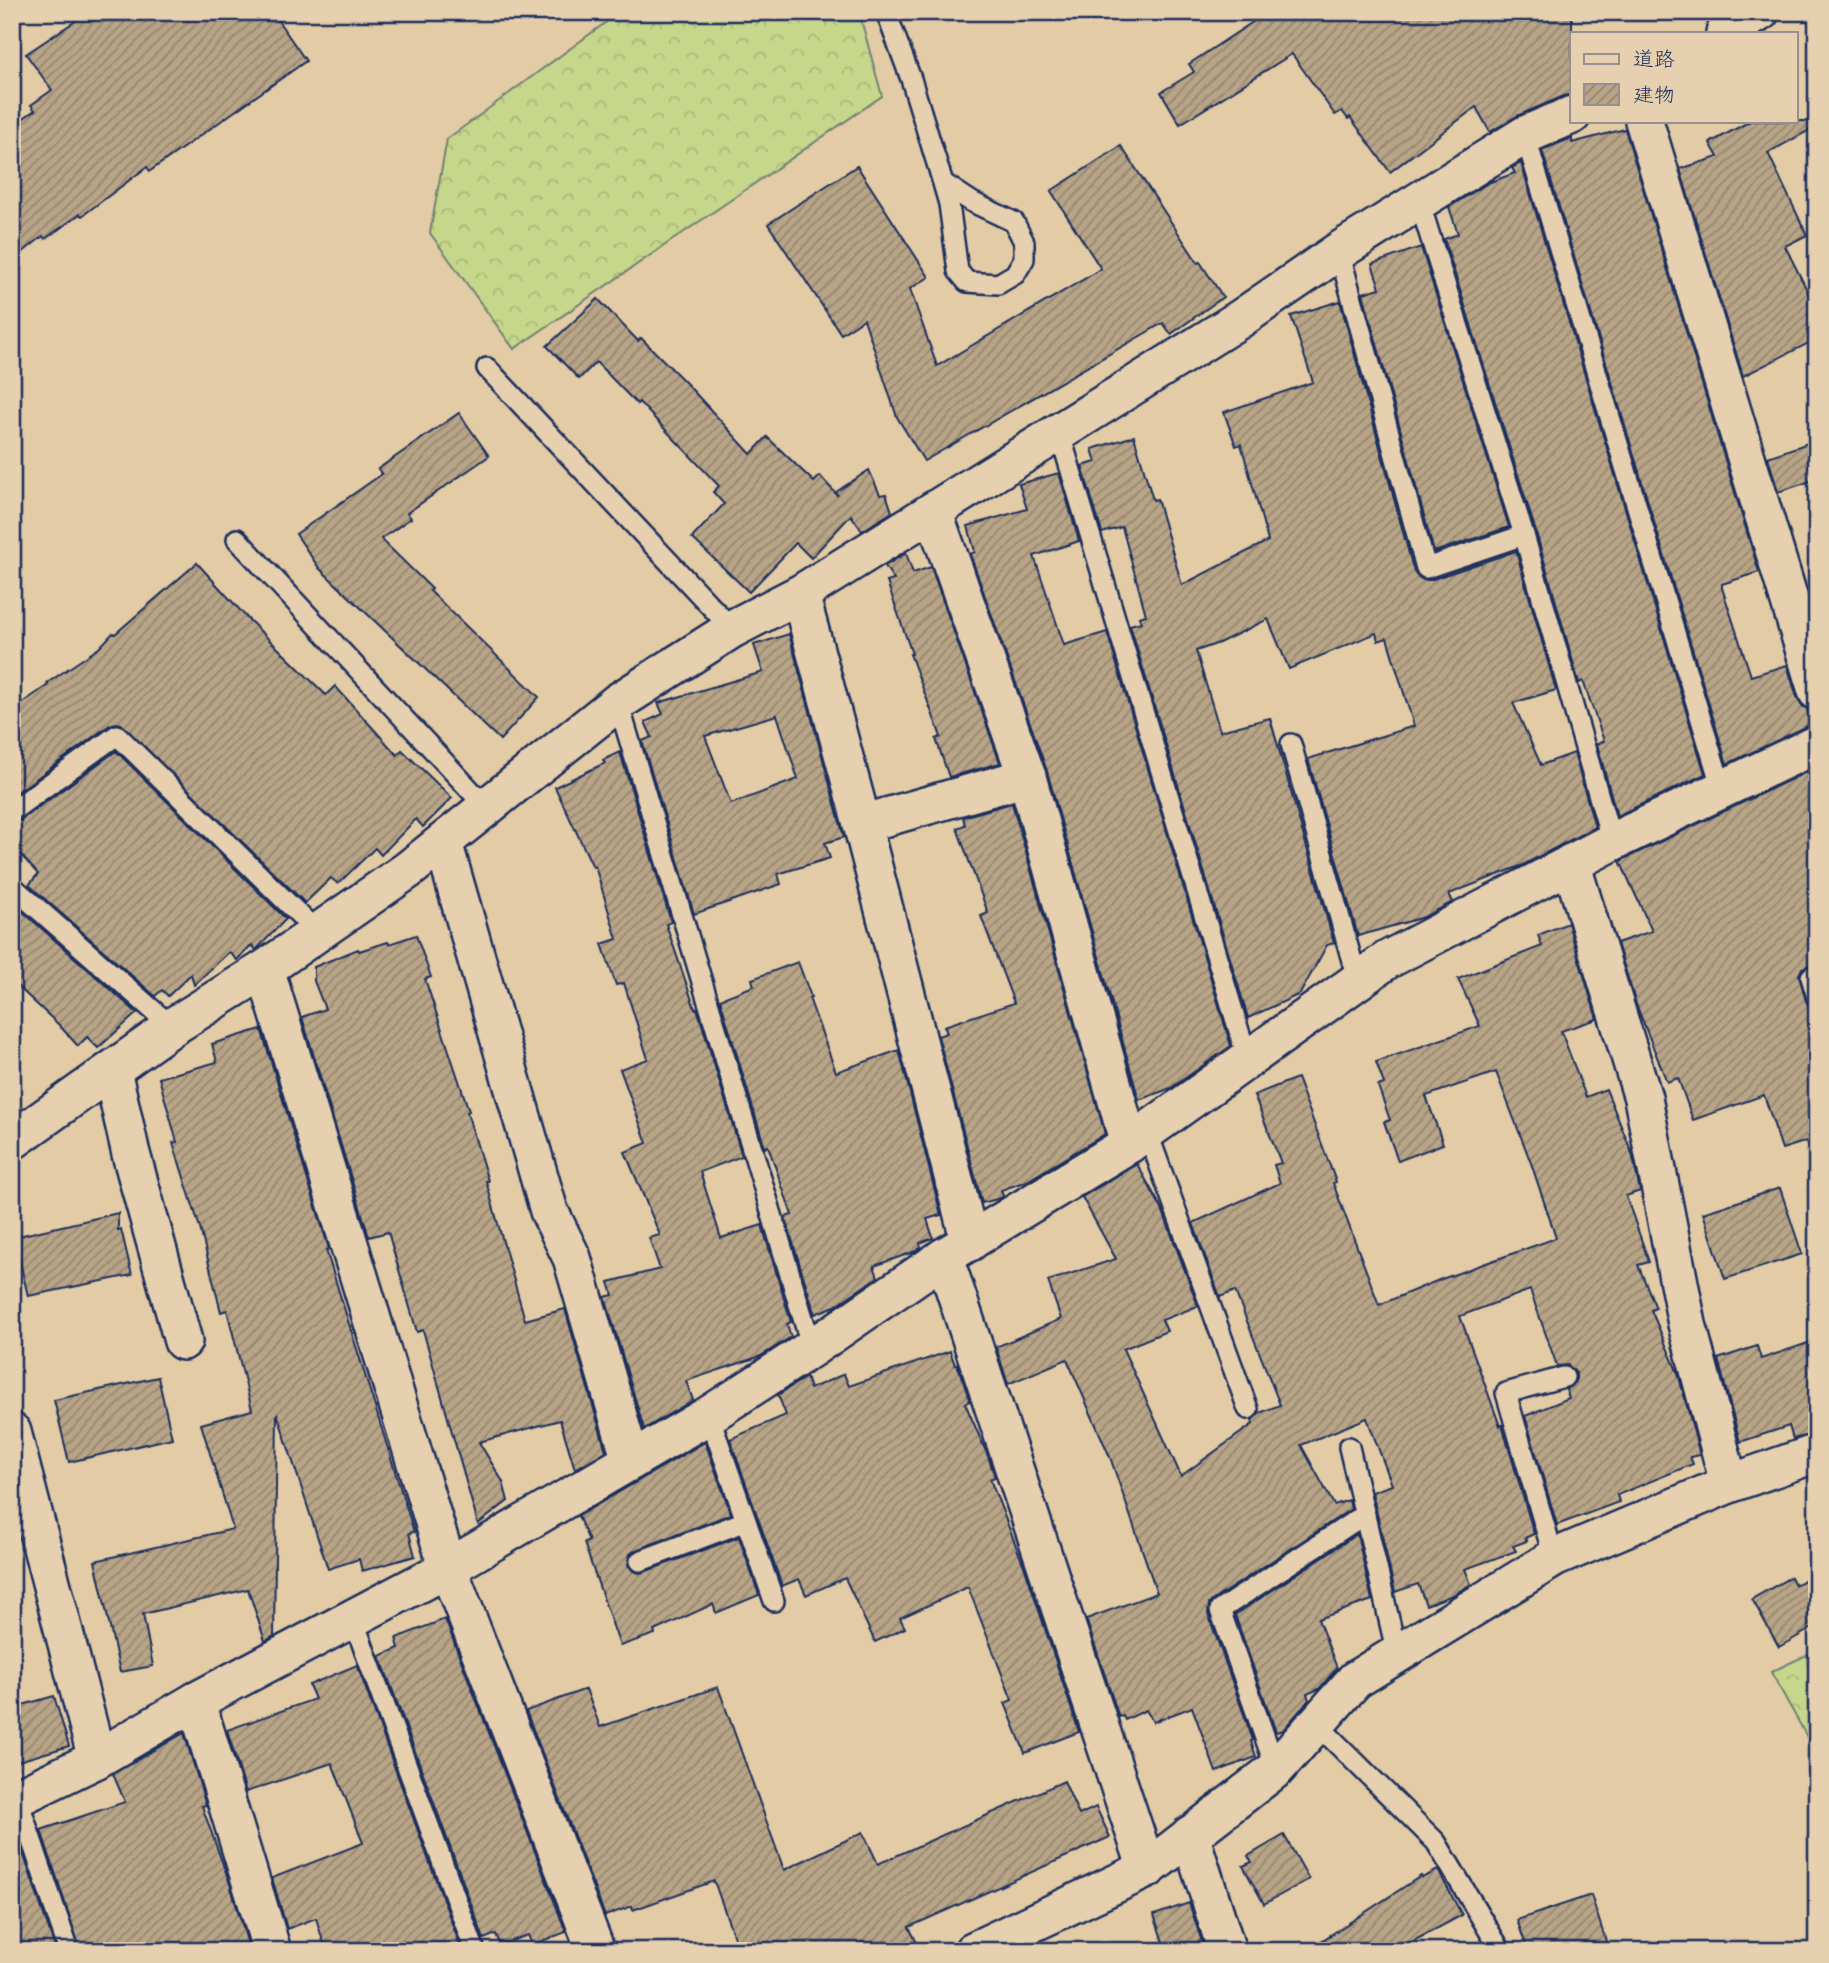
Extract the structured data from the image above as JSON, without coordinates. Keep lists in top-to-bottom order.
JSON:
{
  "legend": ["道路", "建物"]
}
